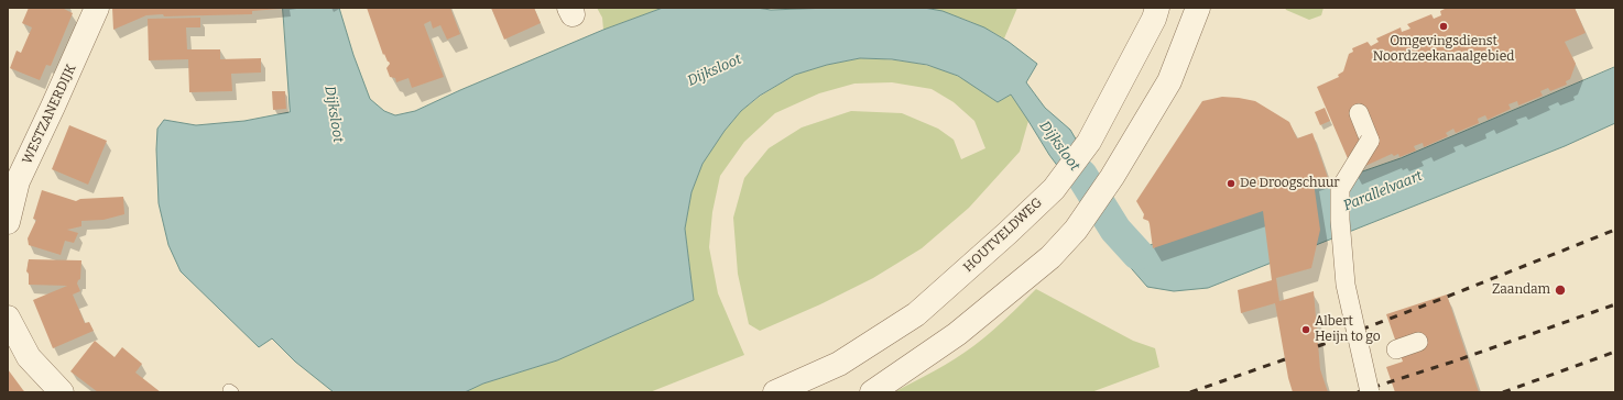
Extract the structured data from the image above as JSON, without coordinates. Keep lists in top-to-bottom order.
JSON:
{
  "streets": {
    "street": ["WESTZANERDIJK", "HOUTVELDWEG"]
  },
  "water": ["Dijksloot", "Parallelvaart"],
  "places": [
    "Omgevingsdienst Noordzeekanaalgebied",
    "De Droogschuur",
    "Zaandam",
    "Albert Heijn to go"
  ]
}
